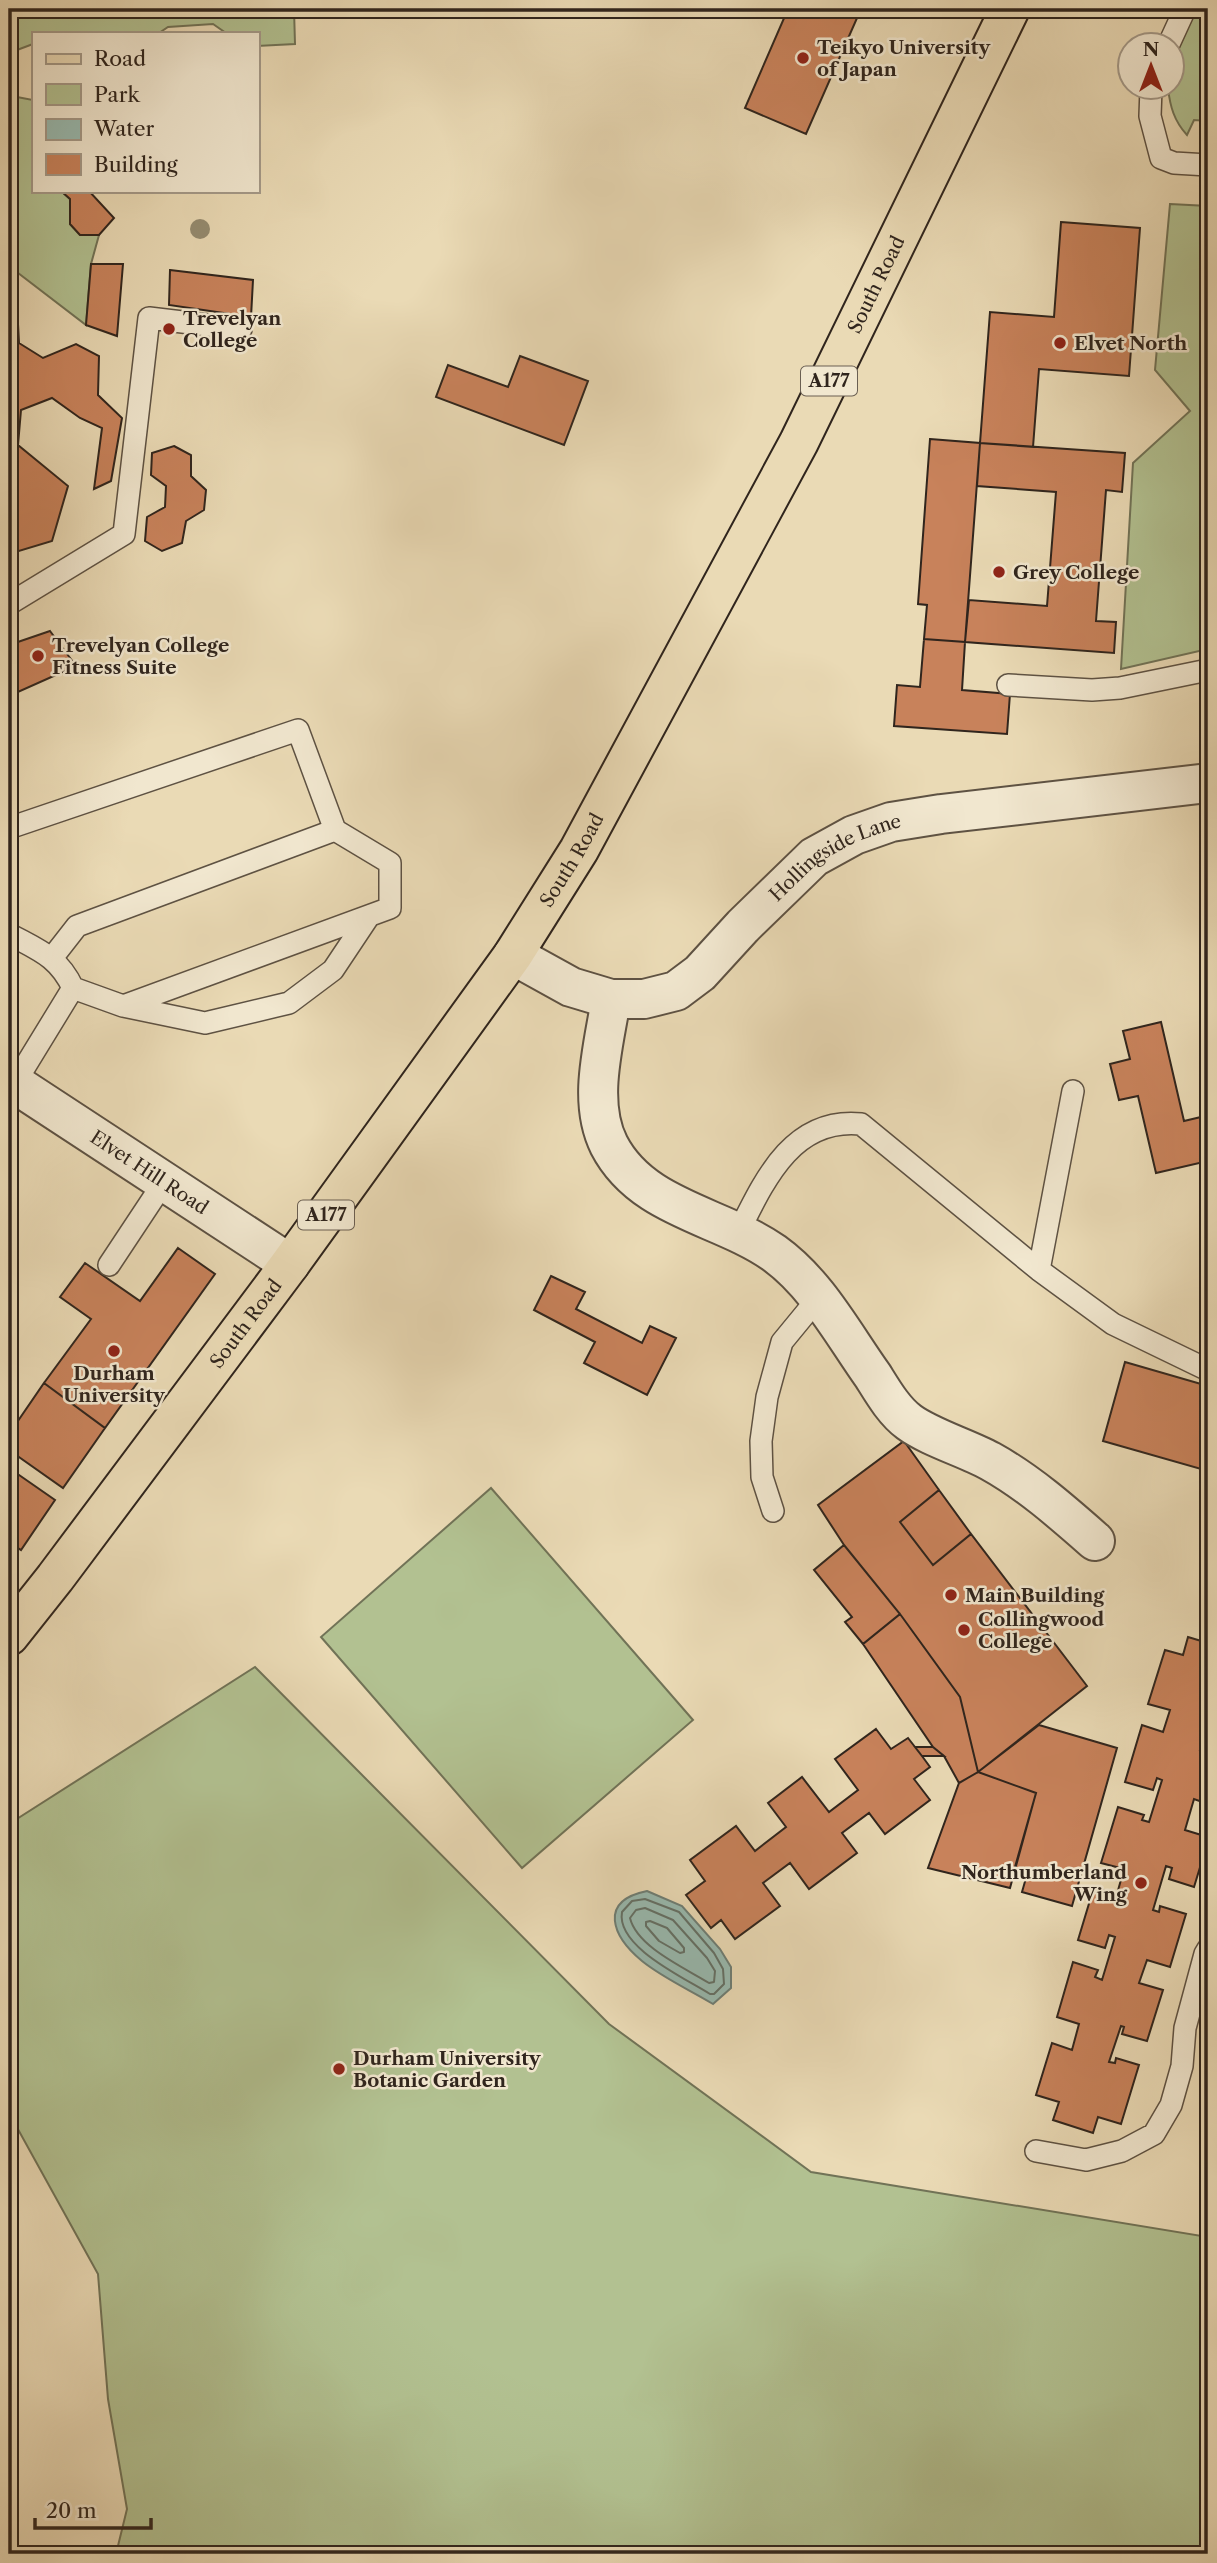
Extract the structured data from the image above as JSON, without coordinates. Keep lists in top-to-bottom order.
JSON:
{
  "streets": {
    "main road": ["South Road", "A177"],
    "street": ["Hollingside Lane", "Elvet Hill Road"]
  },
  "crossings": [
    ["South Road", "Hollingside Lane"],
    ["South Road", "Elvet Hill Road"]
  ],
  "places": [
    "Teikyo University of Japan",
    "Trevelyan College",
    "Elvet North",
    "Grey College",
    "Trevelyan College Fitness Suite",
    "Durham University",
    "Main Building",
    "Collingwood College",
    "Northumberland Wing",
    "Durham University Botanic Garden"
  ],
  "legend": [
    "Road",
    "Park",
    "Water",
    "Building"
  ],
  "scale_bar": "20 m",
  "north": "top"
}
